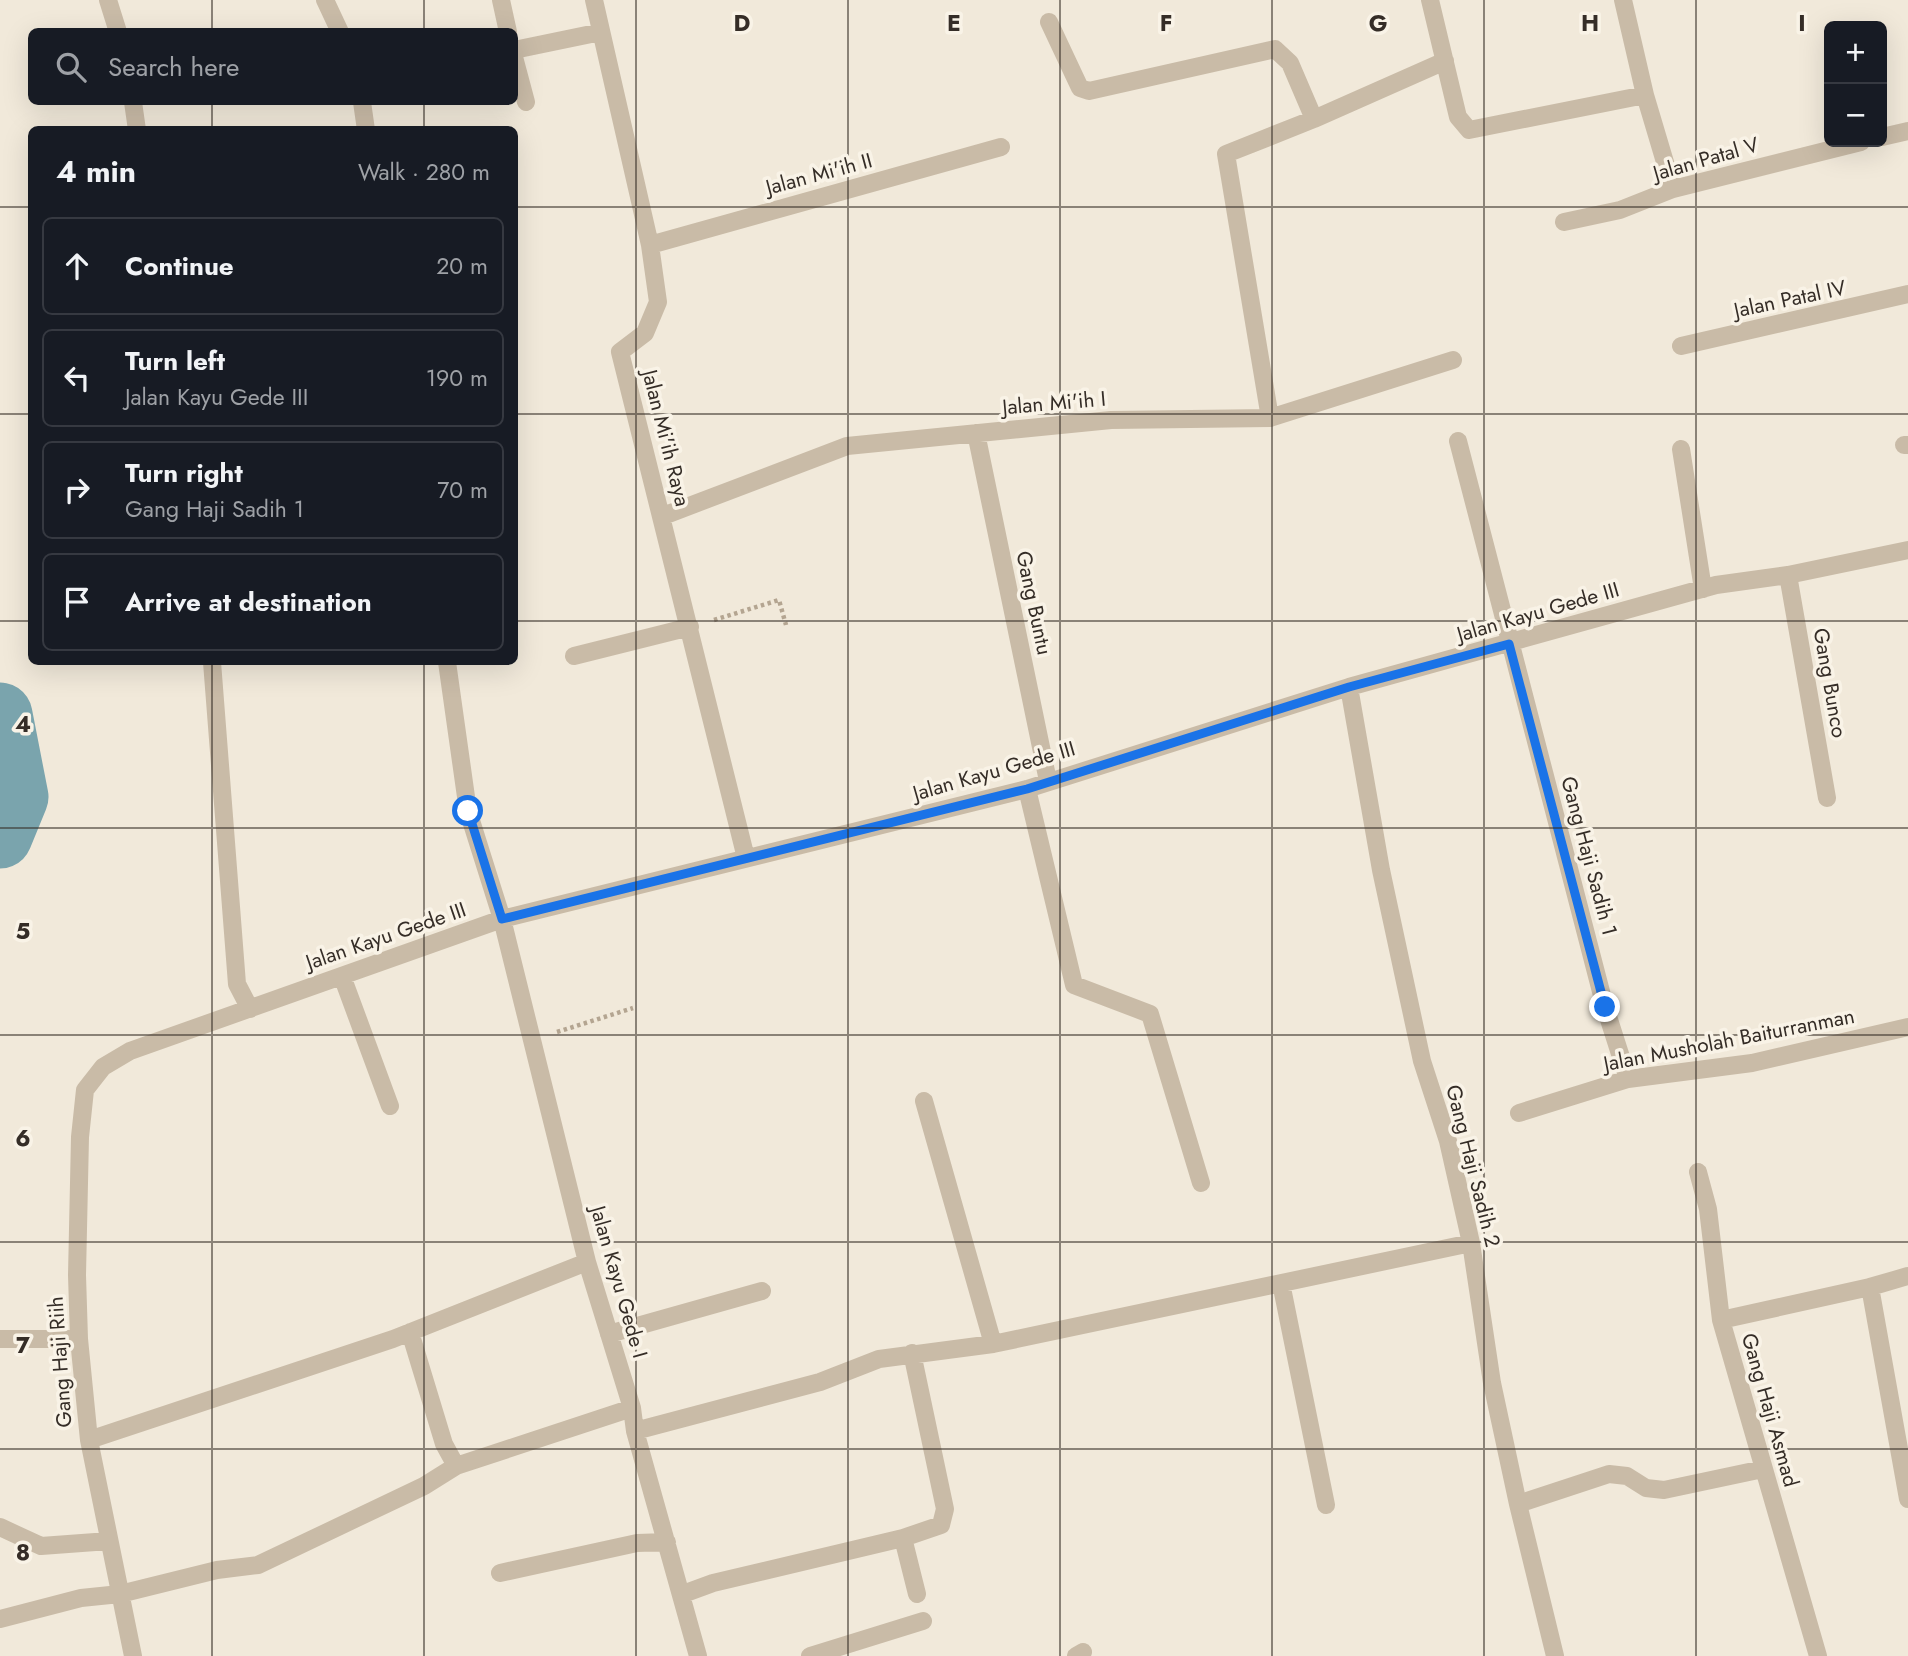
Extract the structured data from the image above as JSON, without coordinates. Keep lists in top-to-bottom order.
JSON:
{
  "streets": {
    "street": [
      "Jalan Patal V",
      "Jalan Mi'ih II",
      "Jalan Patal IV",
      "Jalan Mi'ih I",
      "Jalan Mi'ih Raya",
      "Gang Buntu",
      "Jalan Kayu Gede III",
      "Gang Bunco",
      "Gang Haji Sadih 1",
      "Jalan Musholah Baiturranman",
      "Gang Haji Sadih 2",
      "Jalan Kayu Gede I",
      "Gang Haji Riih",
      "Gang Haji Asmad"
    ]
  },
  "crossings": [
    ["Jalan Mi'ih II", "Jalan Mi'ih Raya"],
    ["Jalan Mi'ih I", "Jalan Mi'ih Raya"],
    ["Jalan Mi'ih I", "Gang Buntu"],
    ["Jalan Mi'ih Raya", "Jalan Kayu Gede III"],
    ["Gang Buntu", "Jalan Kayu Gede III"],
    ["Jalan Kayu Gede III", "Gang Bunco"],
    ["Jalan Kayu Gede III", "Gang Haji Sadih 1"],
    ["Jalan Kayu Gede III", "Gang Haji Sadih 2"],
    ["Jalan Kayu Gede III", "Jalan Kayu Gede I"],
    ["Jalan Kayu Gede III", "Gang Haji Riih"],
    ["Gang Haji Sadih 1", "Jalan Musholah Baiturranman"]
  ],
  "page": {
    "map_buttons": ["+", "−"],
    "search": "Search here",
    "heading": ["4 min", "Walk · 280 m"],
    "list": [
      ["Continue", "20 m"],
      ["Turn left", "Jalan Kayu Gede III", "190 m"],
      ["Turn right", "Gang Haji Sadih 1", "70 m"],
      "Arrive at destination"
    ]
  },
  "grid": {
    "columns": [
      "D",
      "E",
      "F",
      "G",
      "H",
      "I"
    ],
    "rows": [
      "4",
      "5",
      "6",
      "7",
      "8"
    ]
  }
}
